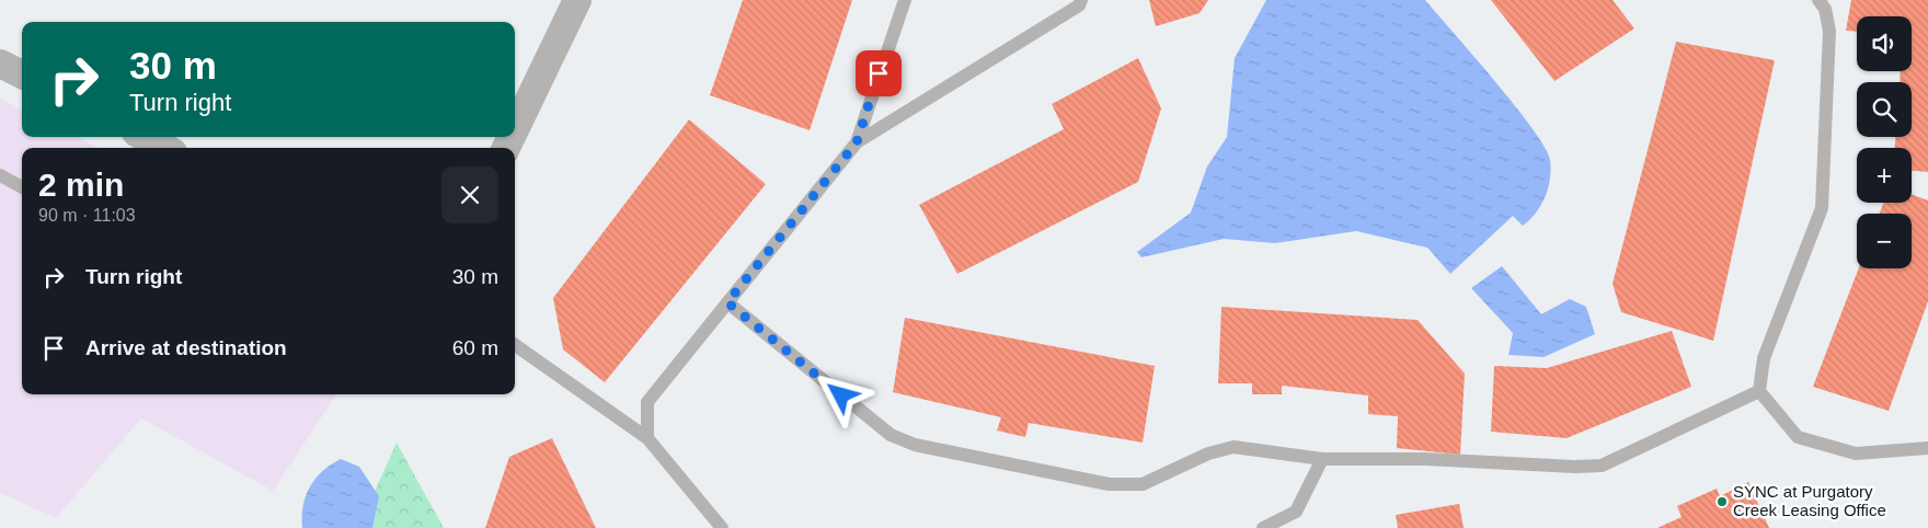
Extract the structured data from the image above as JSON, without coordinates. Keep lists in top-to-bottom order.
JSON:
{
  "places": ["SYNC at Purgatory Creek Leasing Office"],
  "page": {
    "map_buttons": ["+", "−"],
    "turn": ["30 m", "Turn right"],
    "heading": ["2 min", "90 m · 11:03"],
    "list": [
      {
        "name": "Turn right",
        "value": "30 m"
      },
      {
        "name": "Arrive at destination",
        "value": "60 m"
      }
    ]
  }
}
